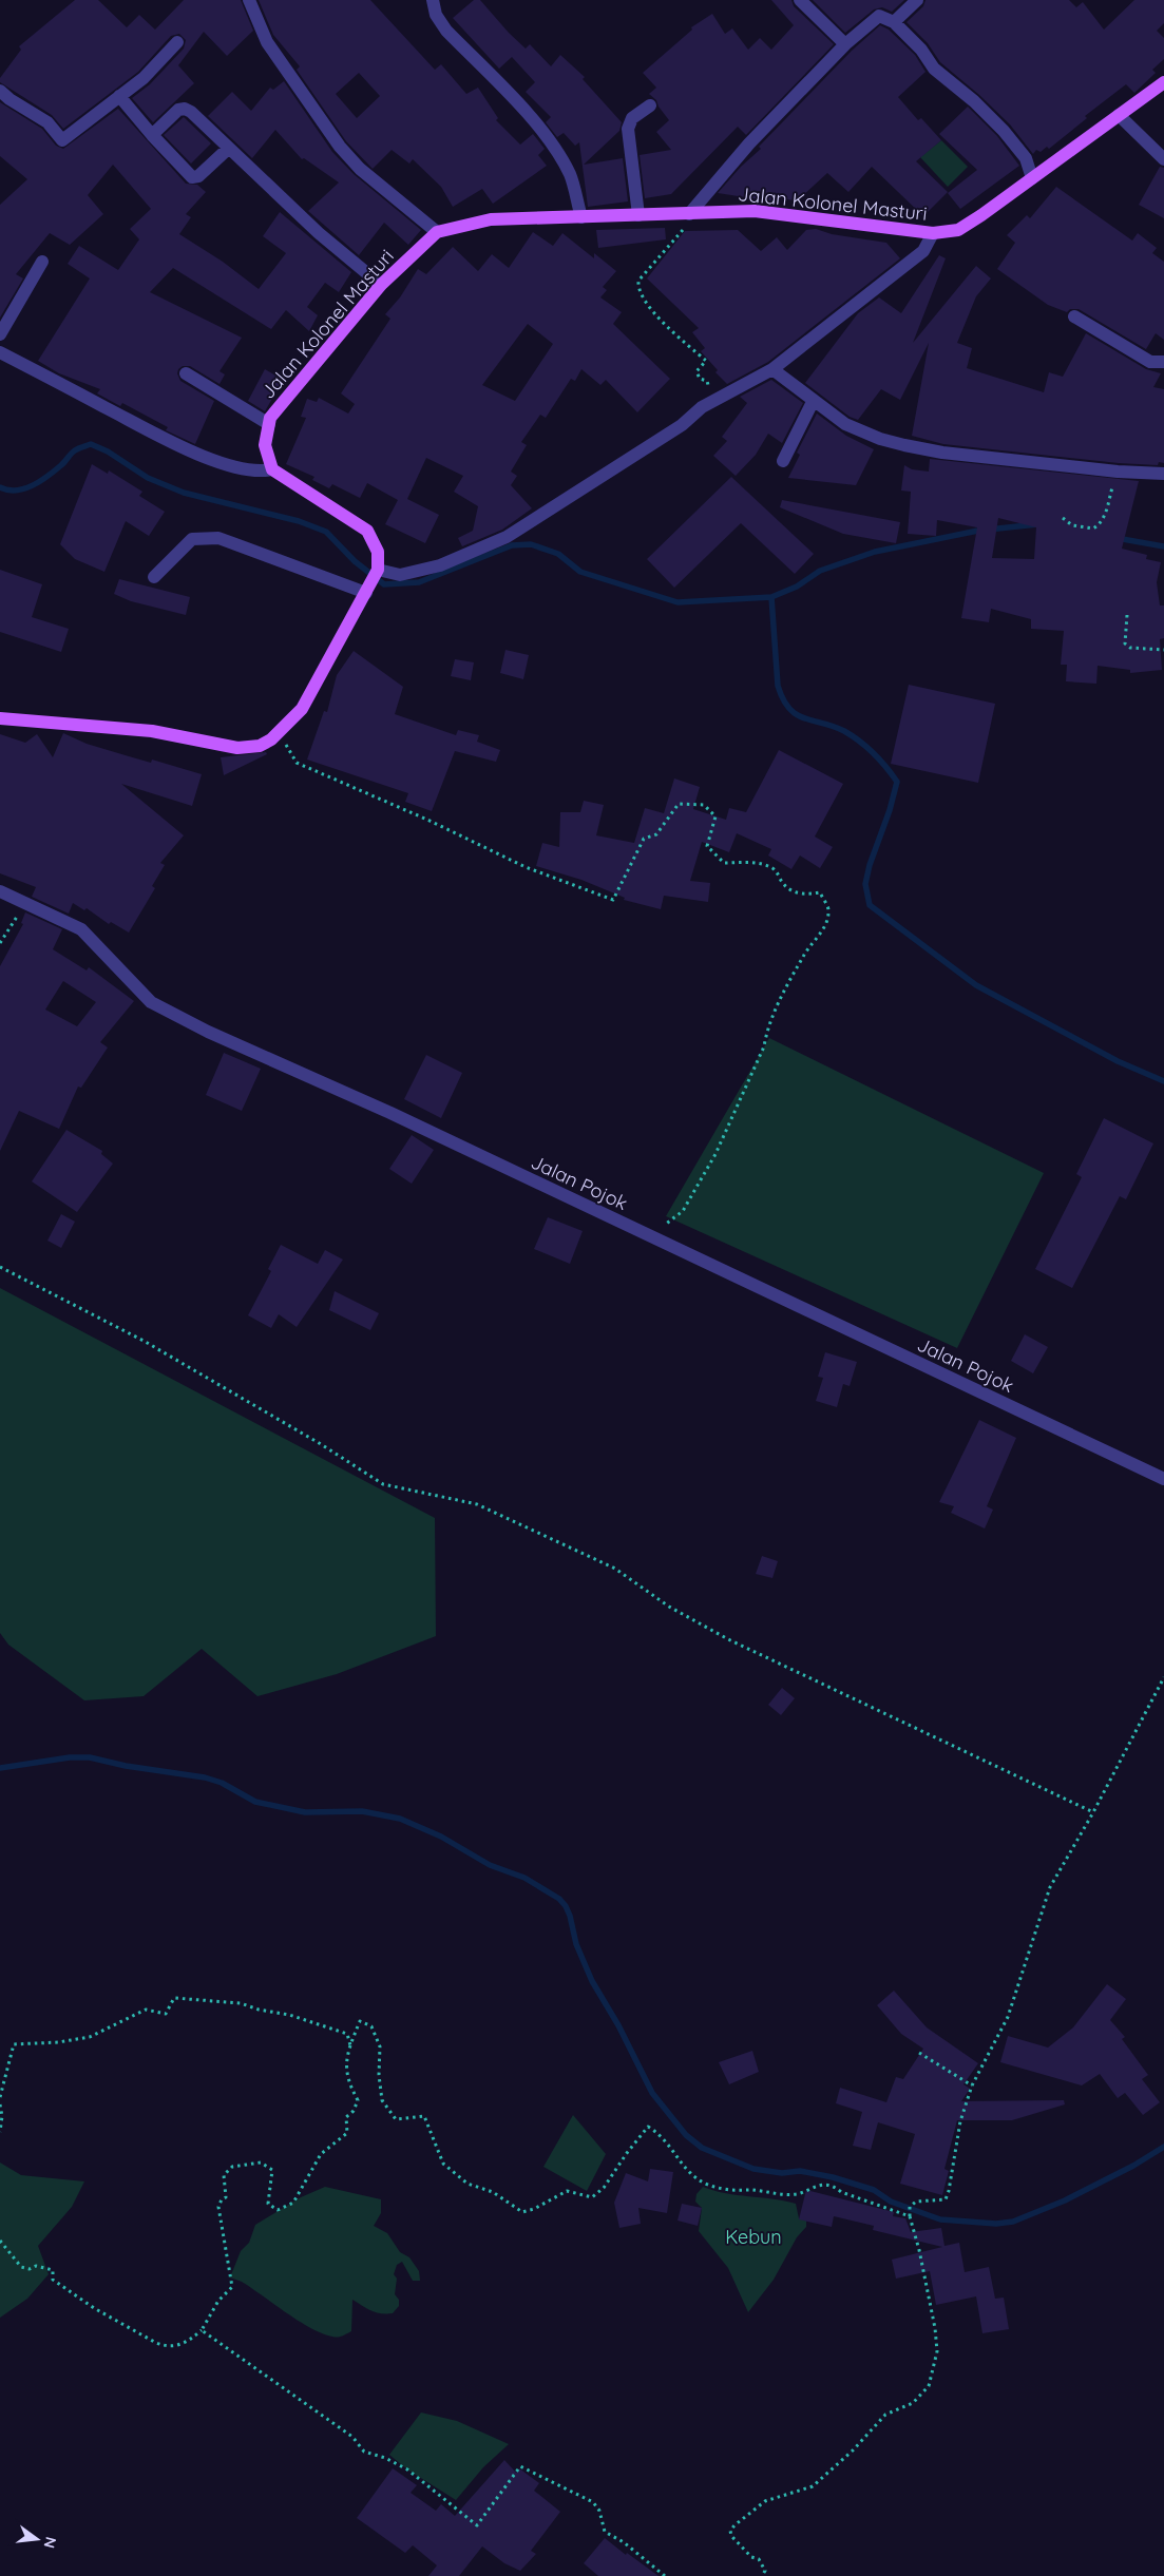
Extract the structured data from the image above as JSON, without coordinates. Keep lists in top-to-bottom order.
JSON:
{
  "streets": {
    "main road": ["Jalan Kolonel Masturi"],
    "street": ["Jalan Pojok"]
  },
  "parks": ["Kebun"],
  "north": "right"
}
